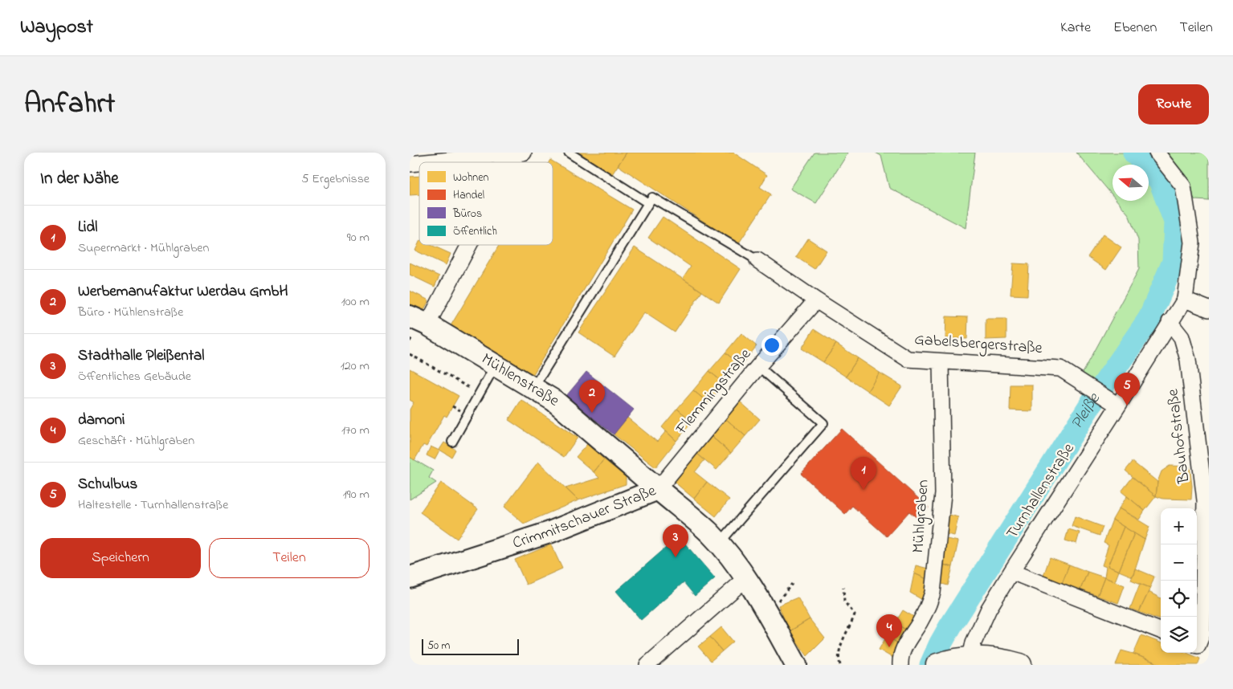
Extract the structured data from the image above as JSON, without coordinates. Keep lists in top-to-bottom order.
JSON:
{
  "streets": {
    "street": [
      "Gabelsbergerstraße",
      "Mühlenstraße",
      "Flemmingstraße",
      "Bauhofstraße",
      "Turnhallenstraße",
      "Mühlgraben",
      "Crimmitschauer Straße"
    ]
  },
  "crossings": [
    ["Gabelsbergerstraße", "Flemmingstraße"],
    ["Gabelsbergerstraße", "Turnhallenstraße"],
    ["Gabelsbergerstraße", "Mühlgraben"],
    ["Mühlenstraße", "Flemmingstraße"],
    ["Mühlenstraße", "Crimmitschauer Straße"],
    ["Flemmingstraße", "Crimmitschauer Straße"],
    ["Bauhofstraße", "Turnhallenstraße"]
  ],
  "water": ["Pleiße"],
  "legend": [
    "Wohnen",
    "Handel",
    "Büros",
    "Öffentlich"
  ],
  "scale_bar": "50 m",
  "north": "left",
  "page": {
    "header": "Waypost",
    "nav": ["Karte", "Ebenen", "Teilen"],
    "title": "Anfahrt",
    "buttons": [
      "Route",
      ["Speichern", "Teilen"]
    ],
    "heading": ["In der Nähe", "5 Ergebnisse"],
    "list": [
      {
        "mark": "1",
        "name": "Lidl",
        "note": "Supermarkt · Mühlgraben",
        "value": "90 m"
      },
      {
        "mark": "2",
        "name": "Werbemanufaktur Werdau GmbH",
        "note": "Büro · Mühlenstraße",
        "value": "100 m"
      },
      {
        "mark": "3",
        "name": "Stadthalle Pleißental",
        "note": "Öffentliches Gebäude",
        "value": "120 m"
      },
      {
        "mark": "4",
        "name": "damoni",
        "note": "Geschäft · Mühlgraben",
        "value": "170 m"
      },
      {
        "mark": "5",
        "name": "Schulbus",
        "note": "Haltestelle · Turnhallenstraße",
        "value": "190 m"
      }
    ],
    "pins": [
      "5",
      "2",
      "1",
      "3",
      "4"
    ],
    "map_buttons": ["+", "−"],
    "scale": "50 m"
  }
}
